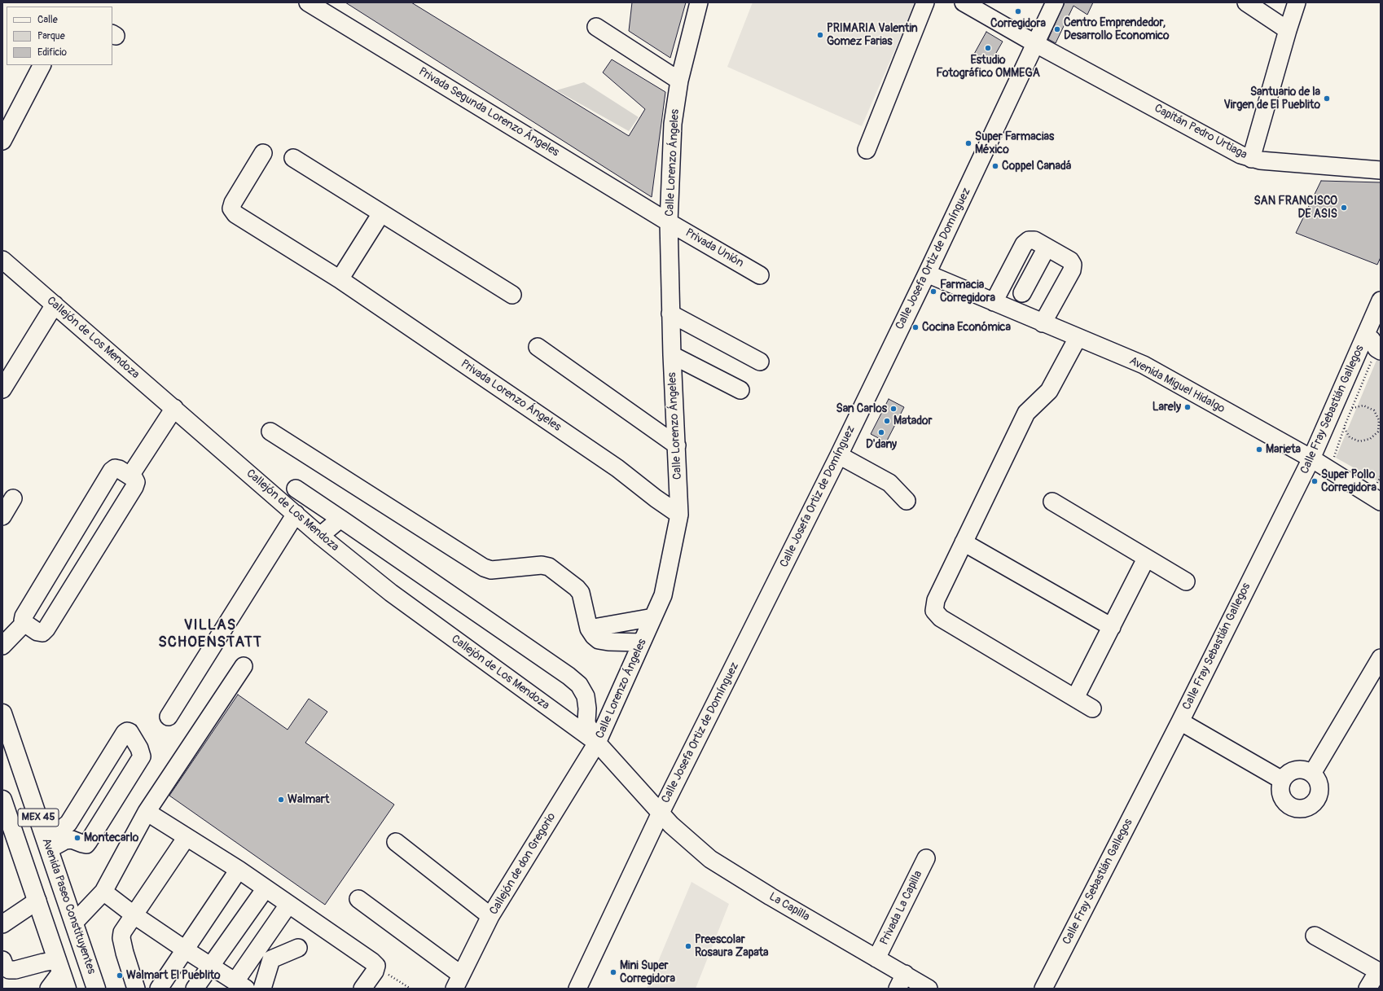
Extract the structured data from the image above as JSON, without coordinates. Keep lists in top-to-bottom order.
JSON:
{
  "streets": {
    "highway": ["MEX 45", "Avenida Paseo Constituyentes"],
    "street": [
      "Privada Segunda Lorenzo Ángeles",
      "Capitán Pedro Urtiaga",
      "Calle Lorenzo Ángeles",
      "Privada Unión",
      "Calle Josefa Ortiz de Domínguez",
      "Callejón de Los Mendoza",
      "Avenida Miguel Hidalgo",
      "Privada Lorenzo Ángeles",
      "Calle Fray Sebastián Gallegos",
      "Callejón de don Gregorio",
      "La Capilla",
      "Privada La Capilla"
    ]
  },
  "crossings": [
    ["Privada Segunda Lorenzo Ángeles", "Calle Lorenzo Ángeles"],
    ["Privada Segunda Lorenzo Ángeles", "Privada Unión"],
    ["Capitán Pedro Urtiaga", "Calle Josefa Ortiz de Domínguez"],
    ["Calle Lorenzo Ángeles", "Privada Unión"],
    ["Calle Lorenzo Ángeles", "Calle Josefa Ortiz de Domínguez"],
    ["Calle Lorenzo Ángeles", "Callejón de Los Mendoza"],
    ["Calle Lorenzo Ángeles", "Privada Lorenzo Ángeles"],
    ["Calle Lorenzo Ángeles", "Callejón de don Gregorio"],
    ["Calle Lorenzo Ángeles", "La Capilla"],
    ["Calle Josefa Ortiz de Domínguez", "Avenida Miguel Hidalgo"],
    ["Calle Josefa Ortiz de Domínguez", "La Capilla"],
    ["Callejón de Los Mendoza", "Callejón de don Gregorio"],
    ["Avenida Miguel Hidalgo", "Calle Fray Sebastián Gallegos"],
    ["La Capilla", "Privada La Capilla"]
  ],
  "districts": ["VILLAS SCHOENSTATT"],
  "places": [
    "Corregidora",
    "Centro Emprendedor, Desarrollo Economico",
    "PRIMARIA Valentin Gomez Farias",
    "Estudio Fotográfico OMMEGA",
    "Santuario de la Virgen de El Pueblito",
    "Super Farmacias México",
    "Coppel Canadá",
    "SAN FRANCISCO DE ASIS",
    "Farmacia Corregidora",
    "Cocina Económica",
    "Larely",
    "San Carlos",
    "Matador",
    "D'dany",
    "Marieta",
    "Super Pollo Corregidora",
    "Walmart",
    "Montecarlo",
    "Preescolar Rosaura Zapata",
    "Mini Super Corregidora",
    "Walmart El Pueblito"
  ],
  "legend": ["Calle", "Parque", "Edificio"]
}
